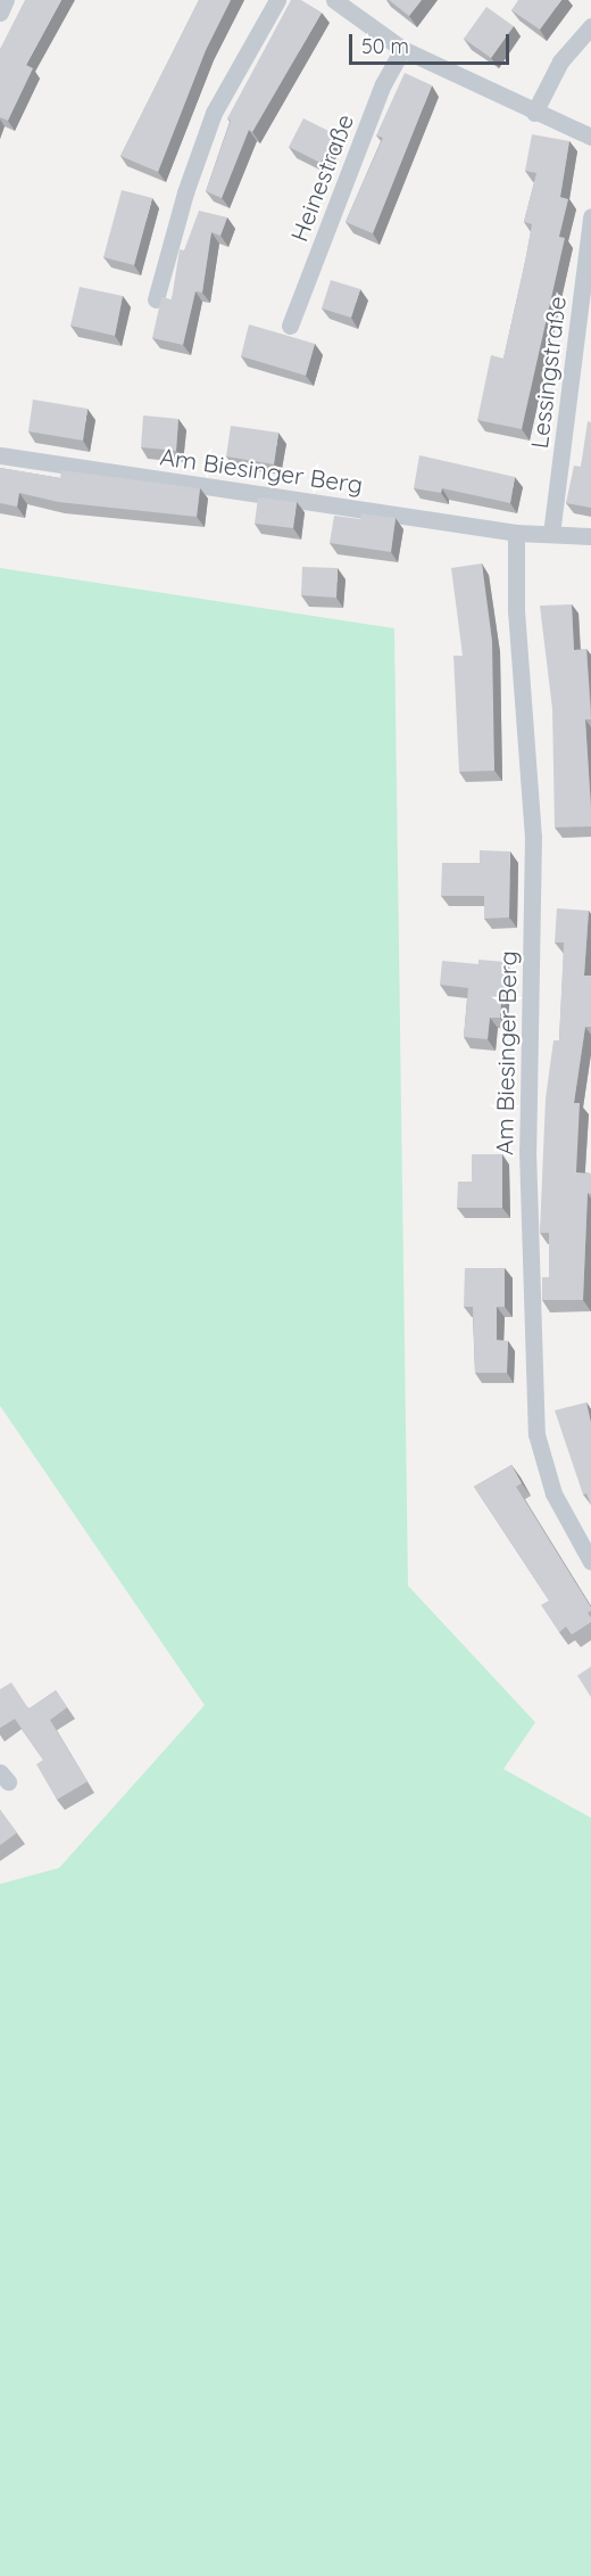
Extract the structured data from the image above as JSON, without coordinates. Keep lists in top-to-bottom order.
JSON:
{
  "streets": {
    "street": ["Heinestraße", "Lessingstraße", "Am Biesinger Berg"]
  },
  "crossings": [
    ["Lessingstraße", "Am Biesinger Berg"]
  ],
  "scale_bar": "50 m"
}
